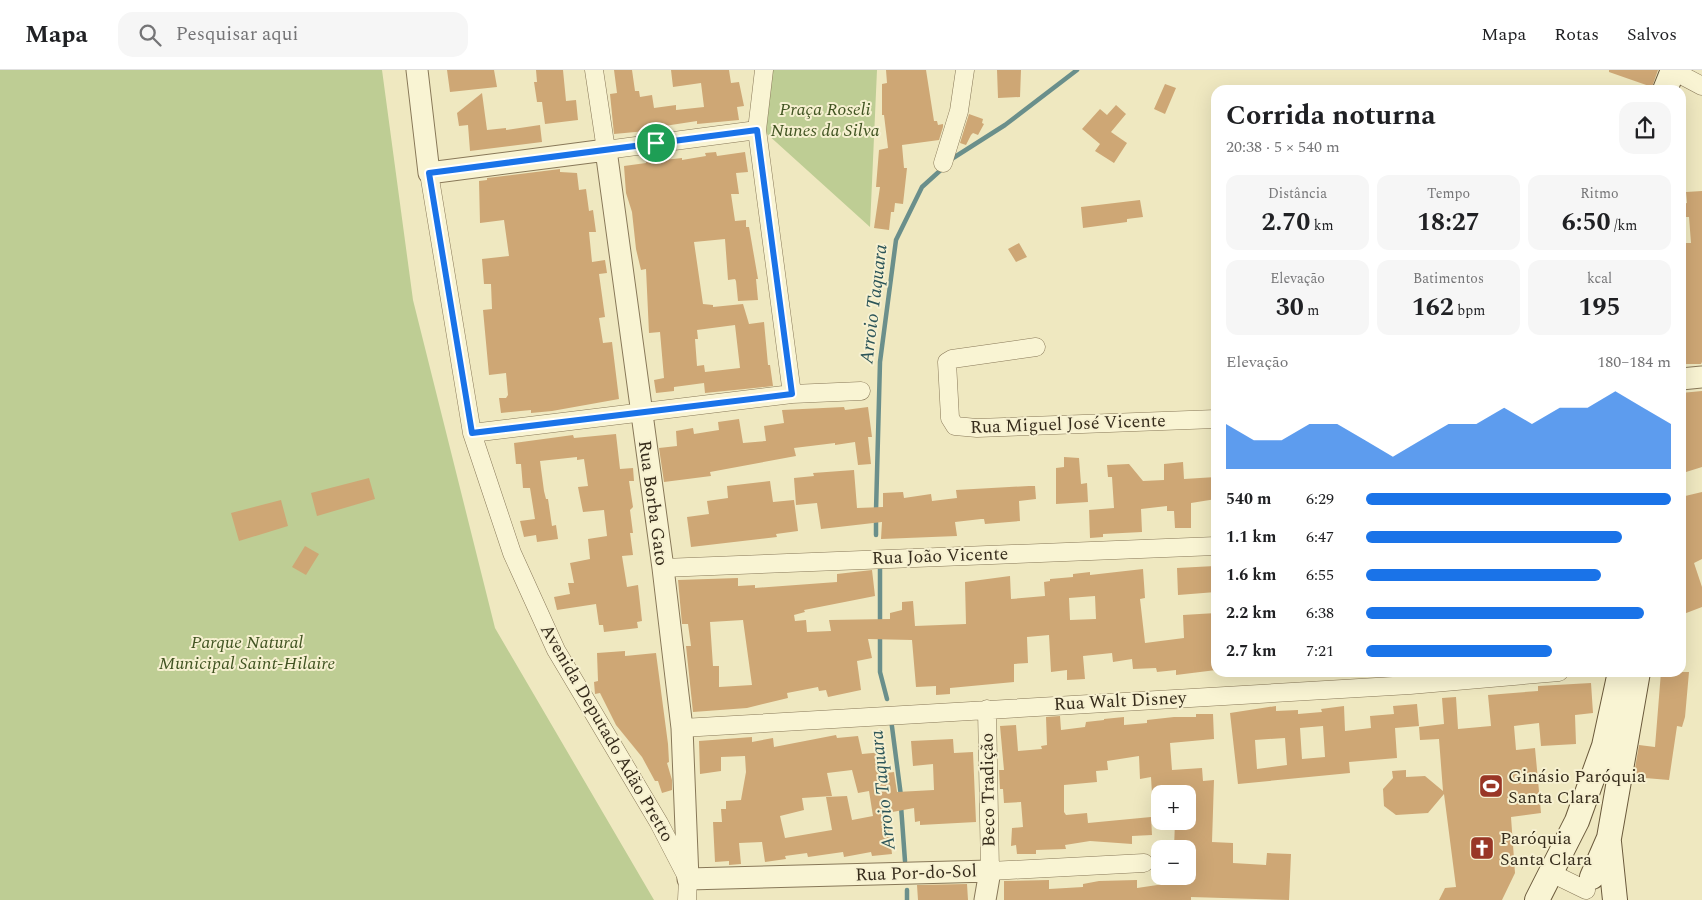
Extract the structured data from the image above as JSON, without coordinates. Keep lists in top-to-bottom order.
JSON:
{
  "streets": {
    "street": [
      "Rua Miguel José Vicente",
      "Rua Borba Gato",
      "Rua João Vicente",
      "Rua Walt Disney",
      "Avenida Deputado Adão Pretto",
      "Beco Tradição",
      "Rua Por-do-Sol"
    ]
  },
  "crossings": [
    ["Rua Borba Gato", "Rua João Vicente"],
    ["Rua Borba Gato", "Rua Walt Disney"],
    ["Rua Borba Gato", "Avenida Deputado Adão Pretto"],
    ["Rua Borba Gato", "Rua Por-do-Sol"],
    ["Rua Walt Disney", "Beco Tradição"],
    ["Avenida Deputado Adão Pretto", "Rua Por-do-Sol"],
    ["Beco Tradição", "Rua Por-do-Sol"]
  ],
  "water": ["Arroio Taquara"],
  "parks": ["Praça Roseli Nunes da Silva", "Parque Natural Municipal Saint-Hilaire"],
  "places": {
    "sports": ["Ginásio Paróquia Santa Clara"],
    "church": ["Paróquia Santa Clara"]
  },
  "page": {
    "header": "Mapa",
    "search": "Pesquisar aqui",
    "nav": ["Mapa", "Rotas", "Salvos"],
    "heading": ["Corrida noturna", "20:38 · 5 × 540 m"],
    "stats": [
      ["Distância", "2.70 km"],
      ["Tempo", "18:27"],
      ["Ritmo", "6:50 /km"],
      ["Elevação", "30 m"],
      ["Batimentos", "162 bpm"],
      ["kcal", "195"]
    ],
    "chart": ["Elevação", "180–184 m"],
    "list": [
      {
        "name": "540 m",
        "note": "6:29"
      },
      {
        "name": "1.1 km",
        "note": "6:47"
      },
      {
        "name": "1.6 km",
        "note": "6:55"
      },
      {
        "name": "2.2 km",
        "note": "6:38"
      },
      {
        "name": "2.7 km",
        "note": "7:21"
      }
    ],
    "map_buttons": ["+", "−"]
  }
}
